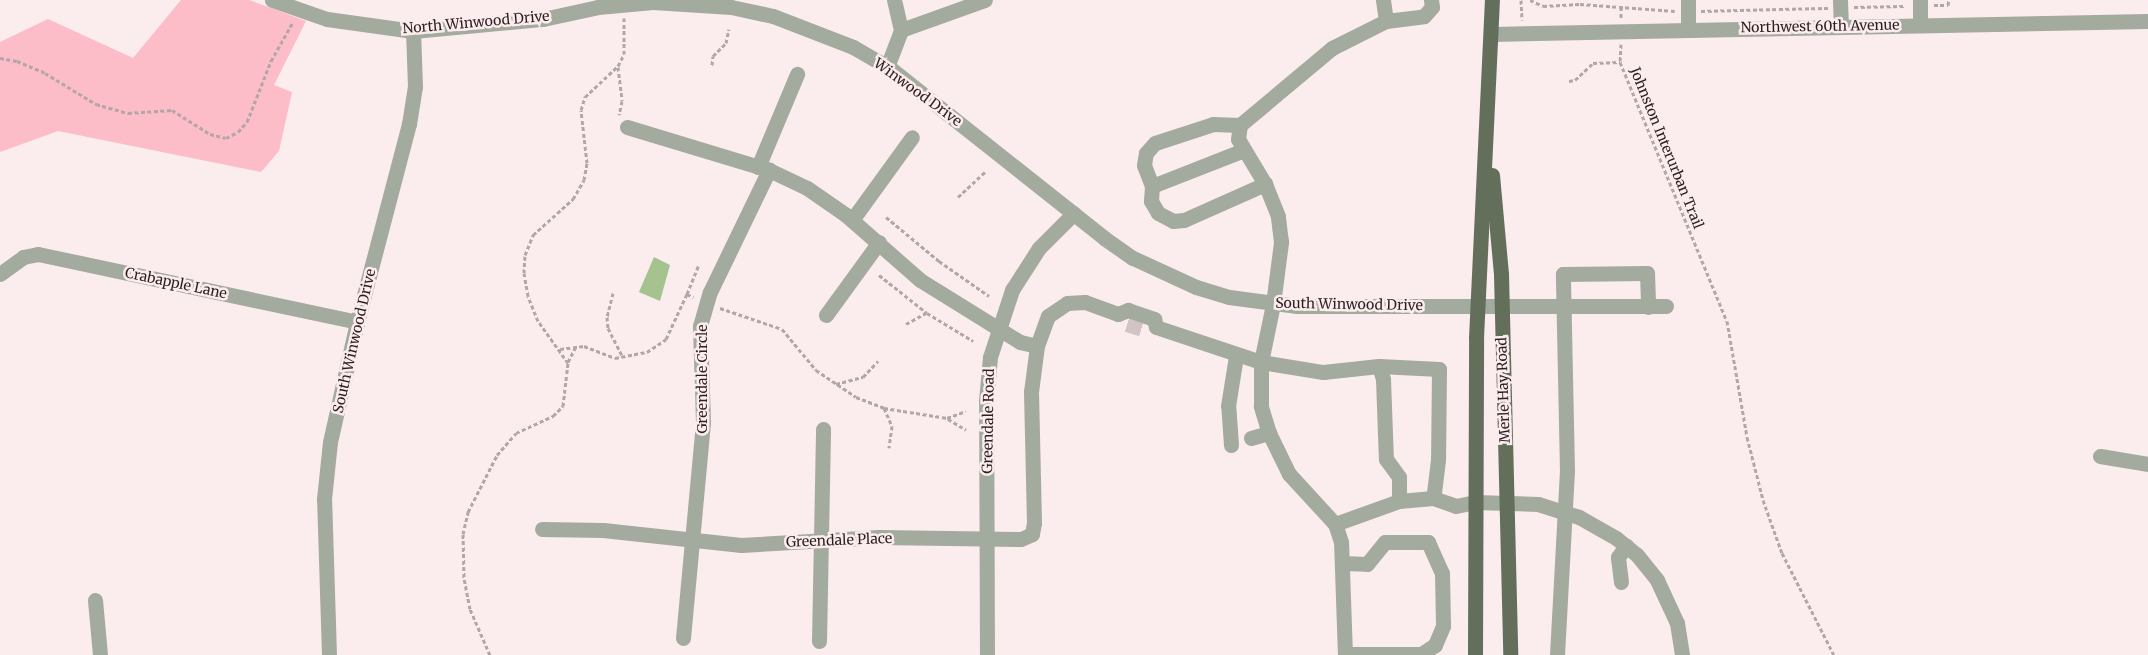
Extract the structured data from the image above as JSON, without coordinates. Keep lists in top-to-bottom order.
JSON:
{
  "streets": {
    "main road": ["Merle Hay Road"],
    "street": [
      "North Winwood Drive",
      "Northwest 60th Avenue",
      "Winwood Drive",
      "Crabapple Lane",
      "South Winwood Drive",
      "Greendale Circle",
      "Greendale Road",
      "Greendale Place"
    ],
    "path": ["Johnston Interurban Trail"]
  },
  "crossings": [
    ["North Winwood Drive", "Winwood Drive"],
    ["North Winwood Drive", "South Winwood Drive"],
    ["Northwest 60th Avenue", "Johnston Interurban Trail"],
    ["Northwest 60th Avenue", "Merle Hay Road"],
    ["Winwood Drive", "South Winwood Drive"],
    ["Crabapple Lane", "South Winwood Drive"],
    ["South Winwood Drive", "Merle Hay Road"],
    ["South Winwood Drive", "Greendale Road"],
    ["Greendale Circle", "Greendale Place"],
    ["Greendale Road", "Greendale Place"]
  ]
}
